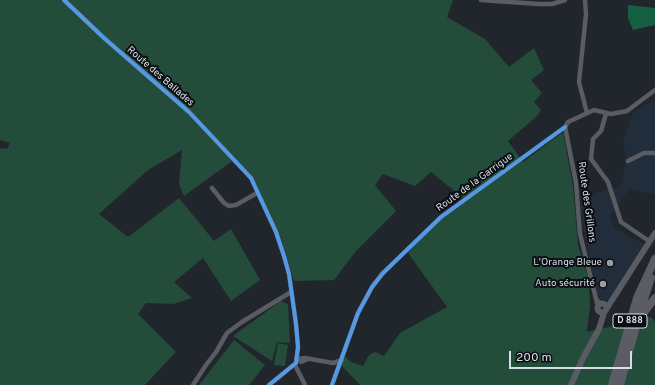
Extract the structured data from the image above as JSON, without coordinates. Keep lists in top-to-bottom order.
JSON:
{
  "streets": {
    "highway": ["D 888"],
    "street": ["Route des Ballades", "Route de la Garrigue", "Route des Grillons"]
  },
  "crossings": [
    ["Route de la Garrigue", "Route des Grillons"]
  ],
  "places": ["L'Orange Bleue", "Auto sécurité"],
  "scale_bar": "200 m"
}
